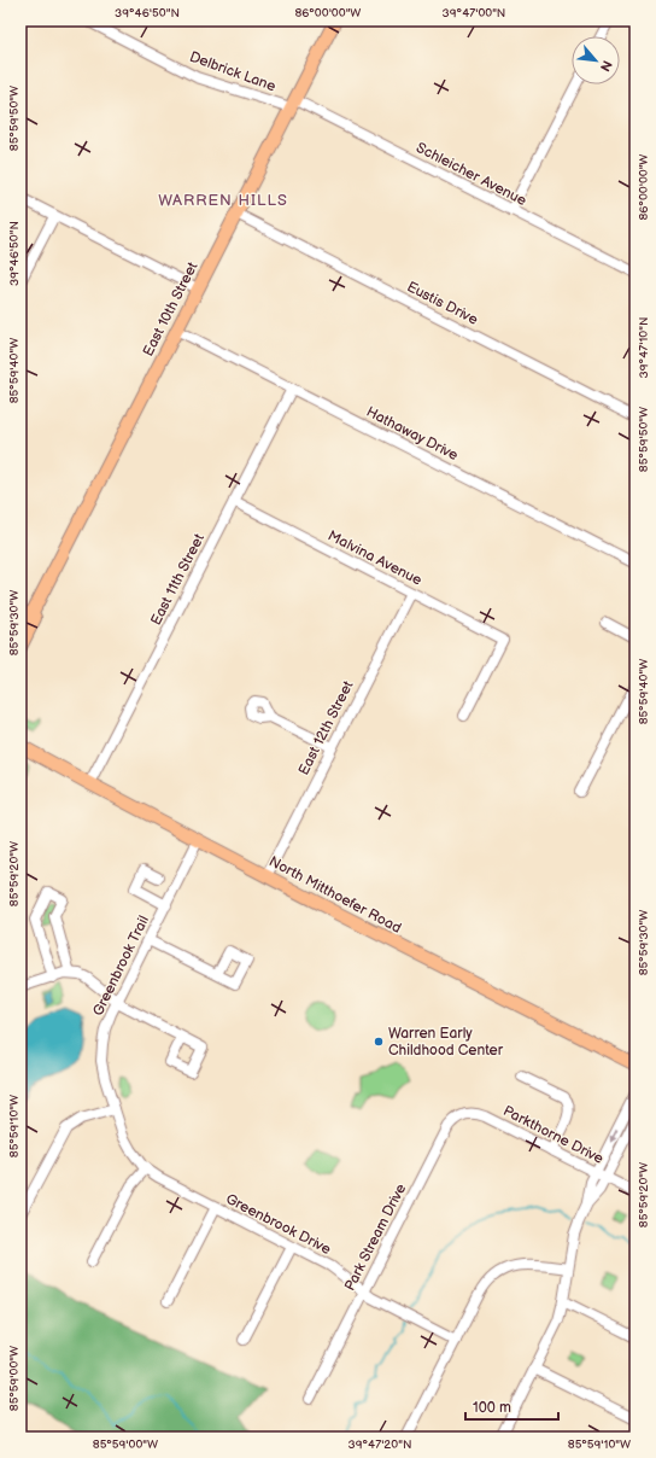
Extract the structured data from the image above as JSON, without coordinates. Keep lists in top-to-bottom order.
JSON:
{
  "streets": {
    "main road": ["East 10th Street", "North Mitthoefer Road"],
    "street": [
      "Delbrick Lane",
      "Schleicher Avenue",
      "Eustis Drive",
      "Hathaway Drive",
      "Malvina Avenue",
      "East 11th Street",
      "East 12th Street",
      "Greenbrook Trail",
      "Parkthorne Drive",
      "Greenbrook Drive",
      "Park Stream Drive"
    ]
  },
  "crossings": [
    ["Delbrick Lane", "Schleicher Avenue"],
    ["Delbrick Lane", "East 10th Street"],
    ["Schleicher Avenue", "East 10th Street"],
    ["Eustis Drive", "East 10th Street"],
    ["East 10th Street", "Hathaway Drive"],
    ["Hathaway Drive", "East 11th Street"],
    ["Malvina Avenue", "East 11th Street"],
    ["Malvina Avenue", "East 12th Street"],
    ["East 11th Street", "North Mitthoefer Road"],
    ["East 12th Street", "North Mitthoefer Road"],
    ["North Mitthoefer Road", "Greenbrook Trail"],
    ["Greenbrook Trail", "Greenbrook Drive"],
    ["Parkthorne Drive", "Park Stream Drive"],
    ["Greenbrook Drive", "Park Stream Drive"]
  ],
  "districts": ["WARREN HILLS"],
  "places": ["Warren Early Childhood Center"],
  "scale_bar": "100 m",
  "north": "bottom right",
  "coordinates": [
    "39°46'50\"N",
    "86°00'00\"W",
    "39°47'00\"N",
    "85°59'50\"W",
    "39°47'10\"N",
    "85°59'40\"W",
    "85°59'30\"W",
    "85°59'20\"W",
    "85°59'10\"W",
    "85°59'00\"W",
    "39°47'20\"N"
  ]
}
